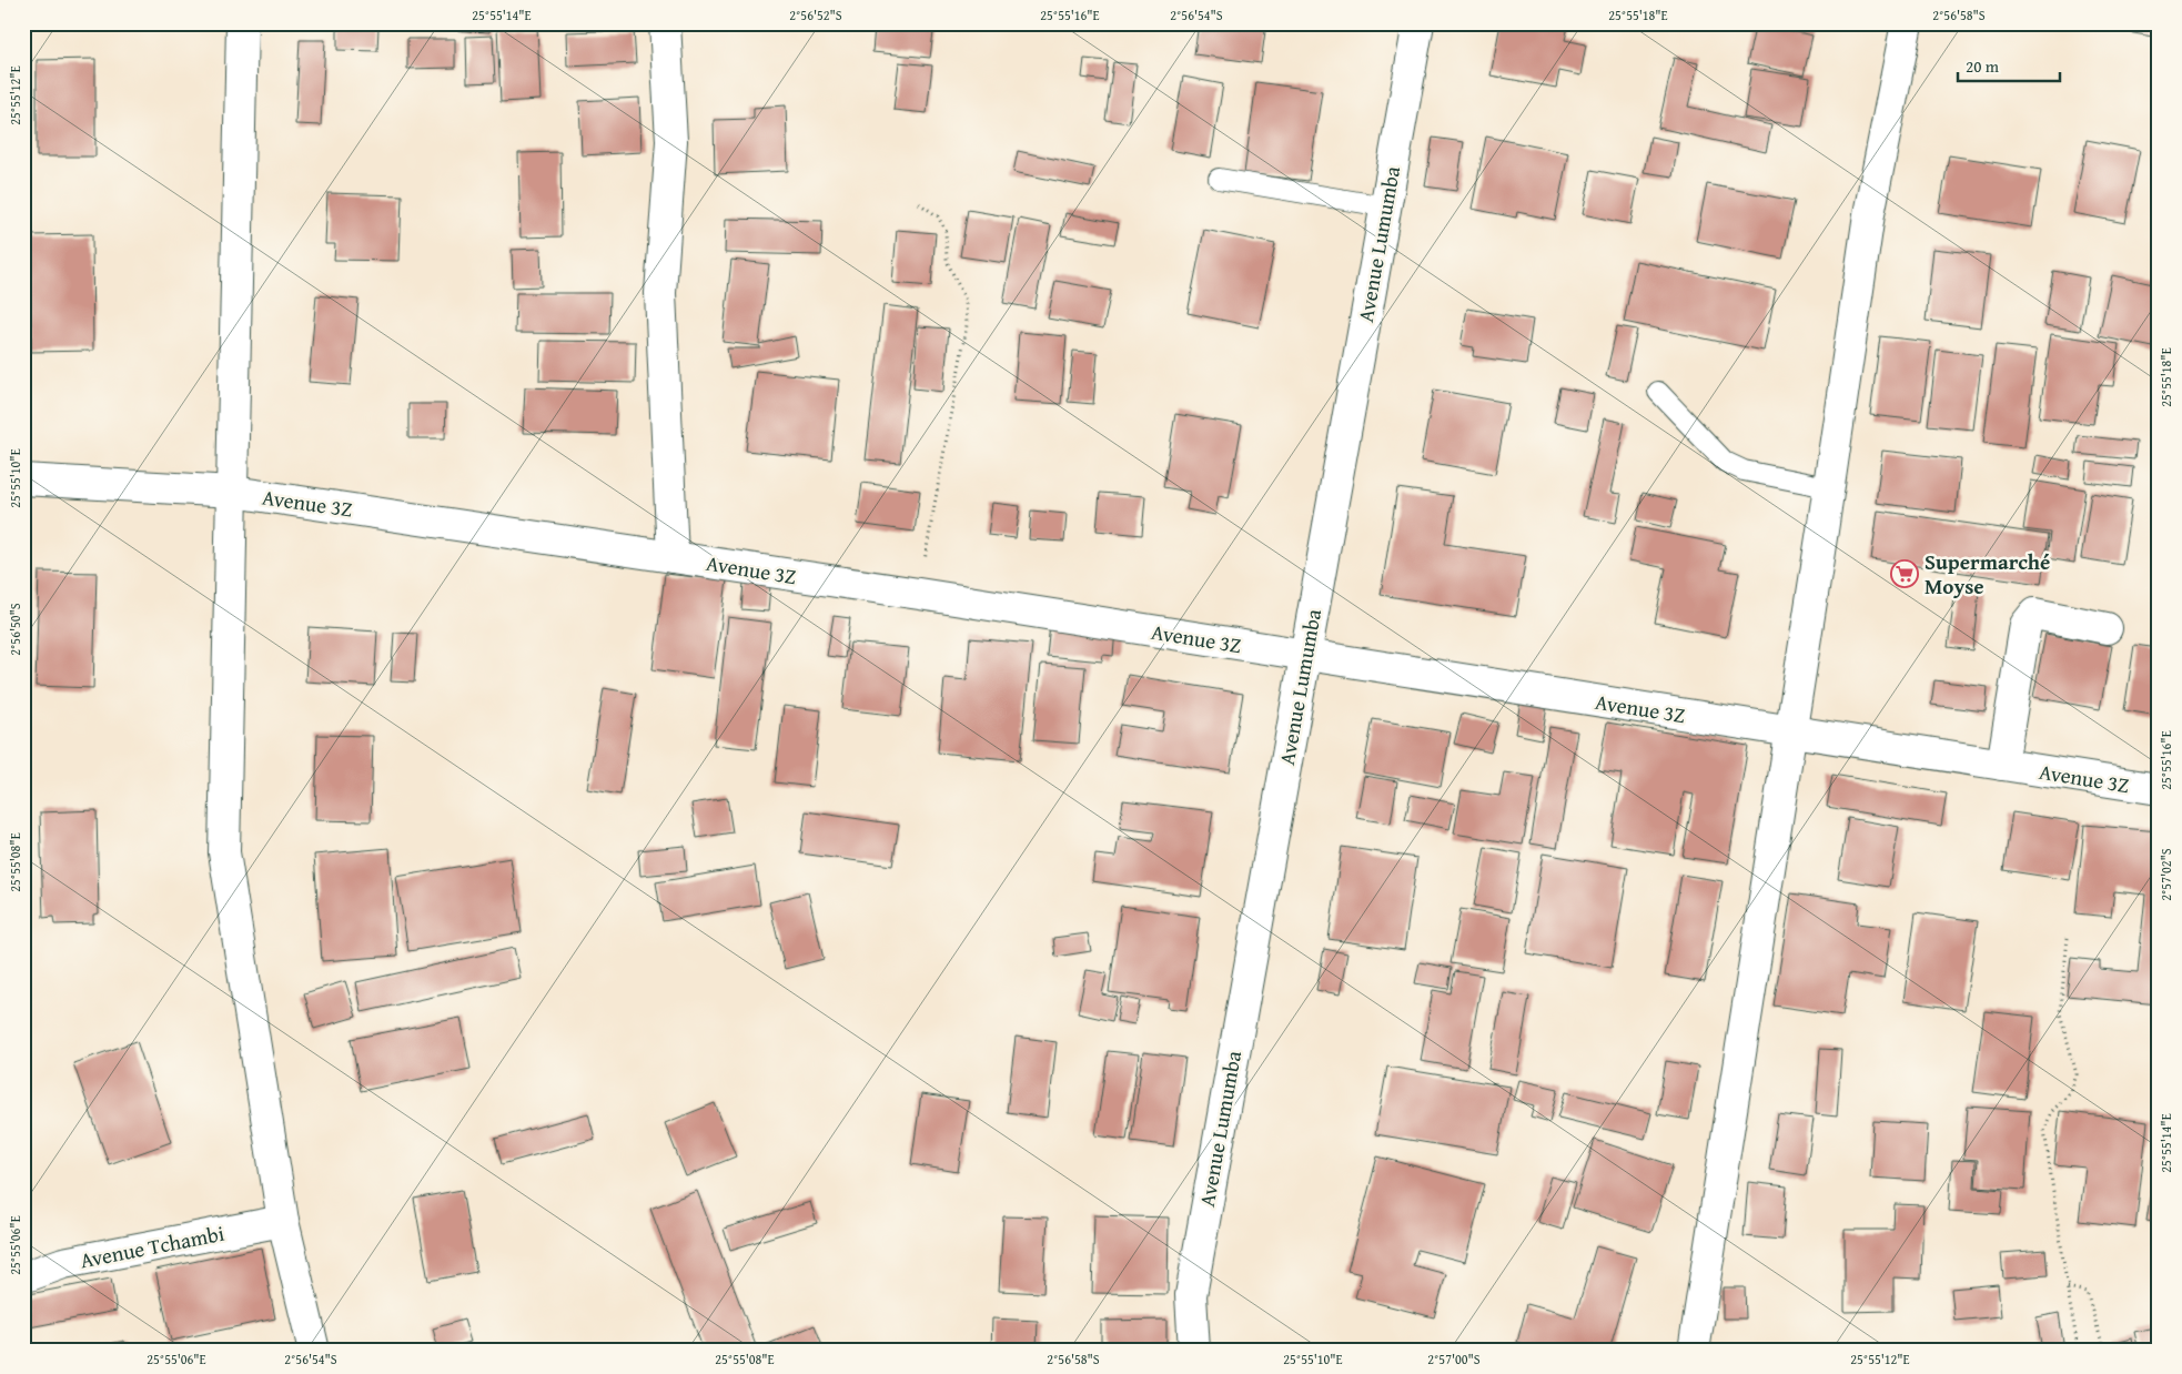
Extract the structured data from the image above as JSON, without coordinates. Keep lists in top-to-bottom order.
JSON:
{
  "streets": {
    "street": ["Avenue Lumumba", "Avenue 3Z", "Avenue Tchambi"]
  },
  "crossings": [
    ["Avenue Lumumba", "Avenue 3Z"]
  ],
  "places": {
    "supermarket": ["Supermarché Moyse"]
  },
  "scale_bar": "20 m",
  "coordinates": [
    "25°55'14\"E",
    "2°56'52\"S",
    "25°55'16\"E",
    "2°56'54\"S",
    "25°55'18\"E",
    "2°56'58\"S",
    "25°55'12\"E",
    "25°55'10\"E",
    "2°56'50\"S",
    "25°55'08\"E",
    "2°57'02\"S",
    "25°55'06\"E",
    "2°57'00\"S"
  ]
}
